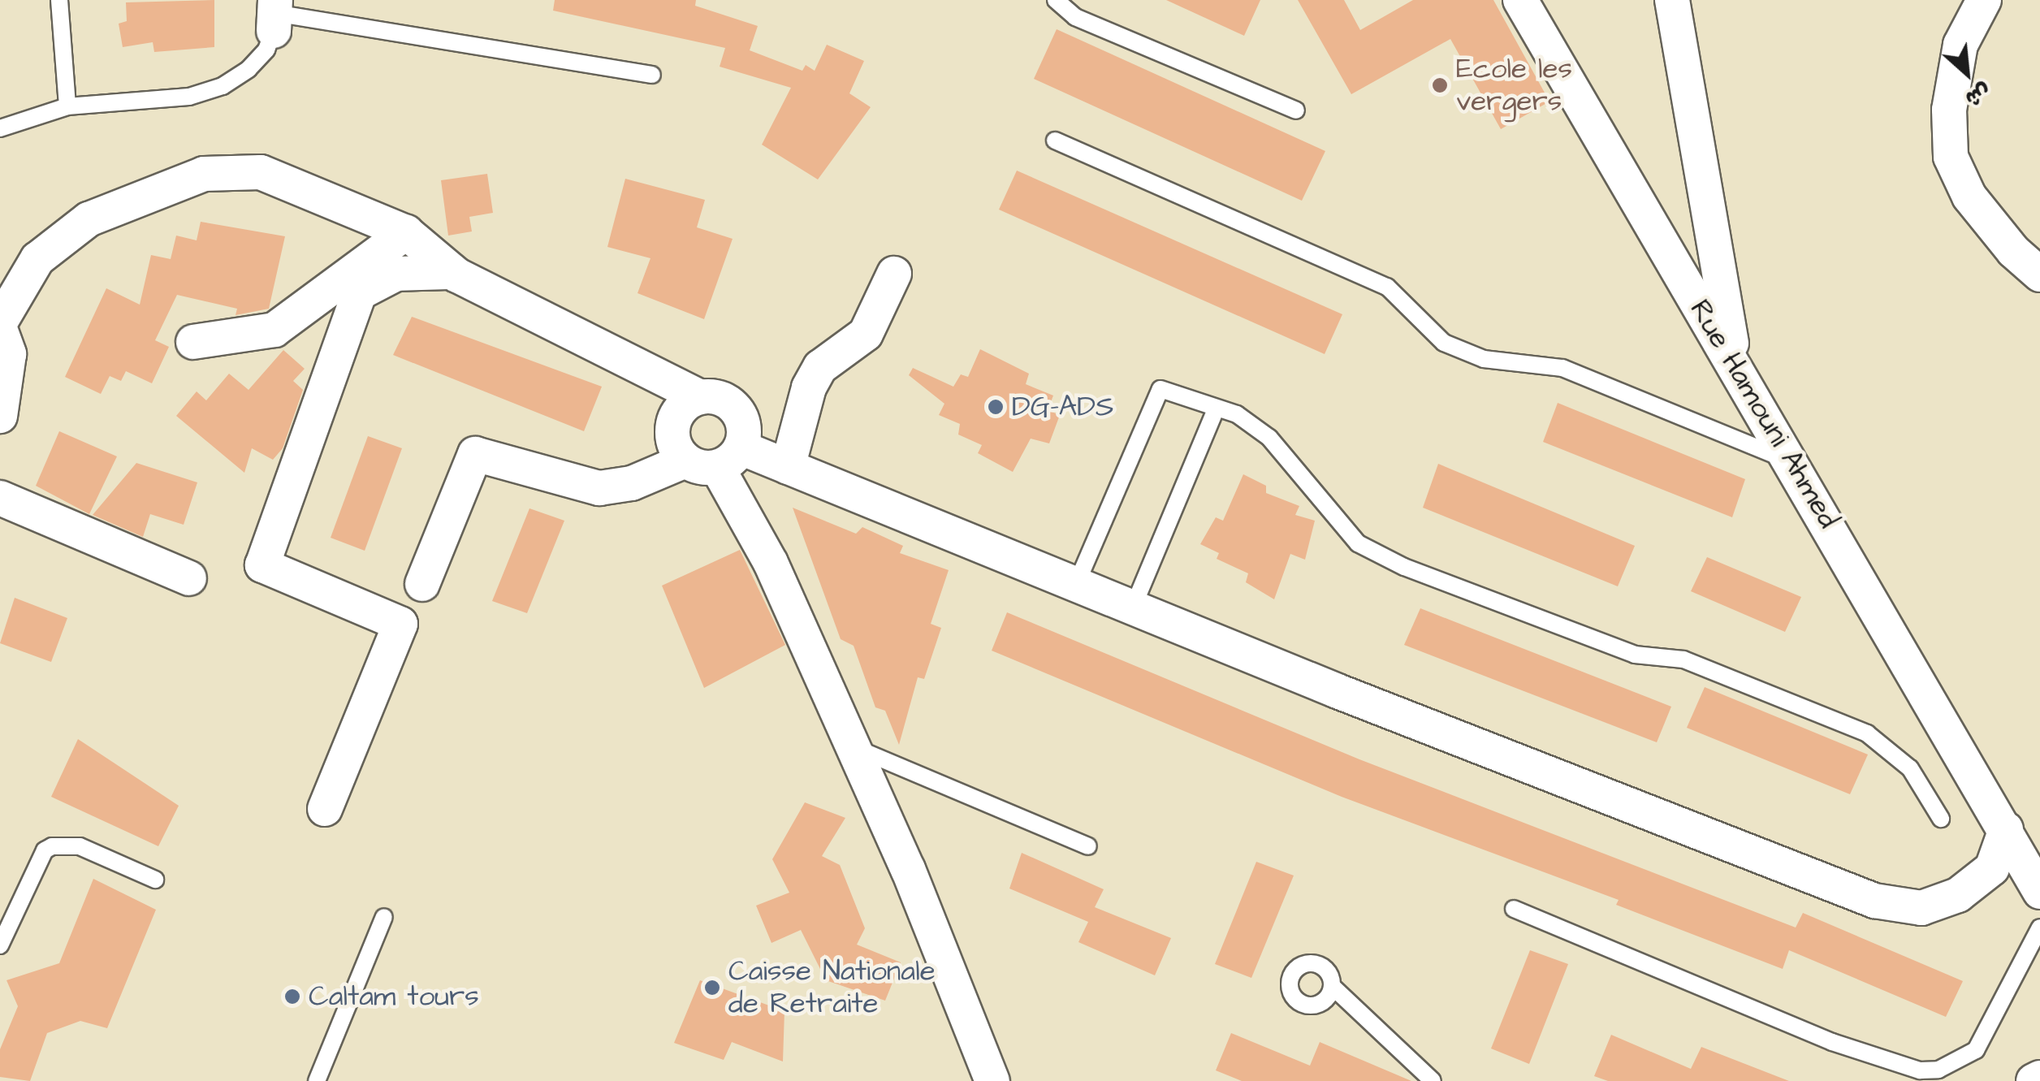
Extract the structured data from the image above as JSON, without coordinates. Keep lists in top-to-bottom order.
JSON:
{
  "streets": {
    "street": ["Rue Hamouni Ahmed"]
  },
  "places": [
    "Ecole les vergers",
    "DG-ADS",
    "Caisse Nationale de Retraite",
    "Caltam tours"
  ],
  "north": "bottom right"
}
